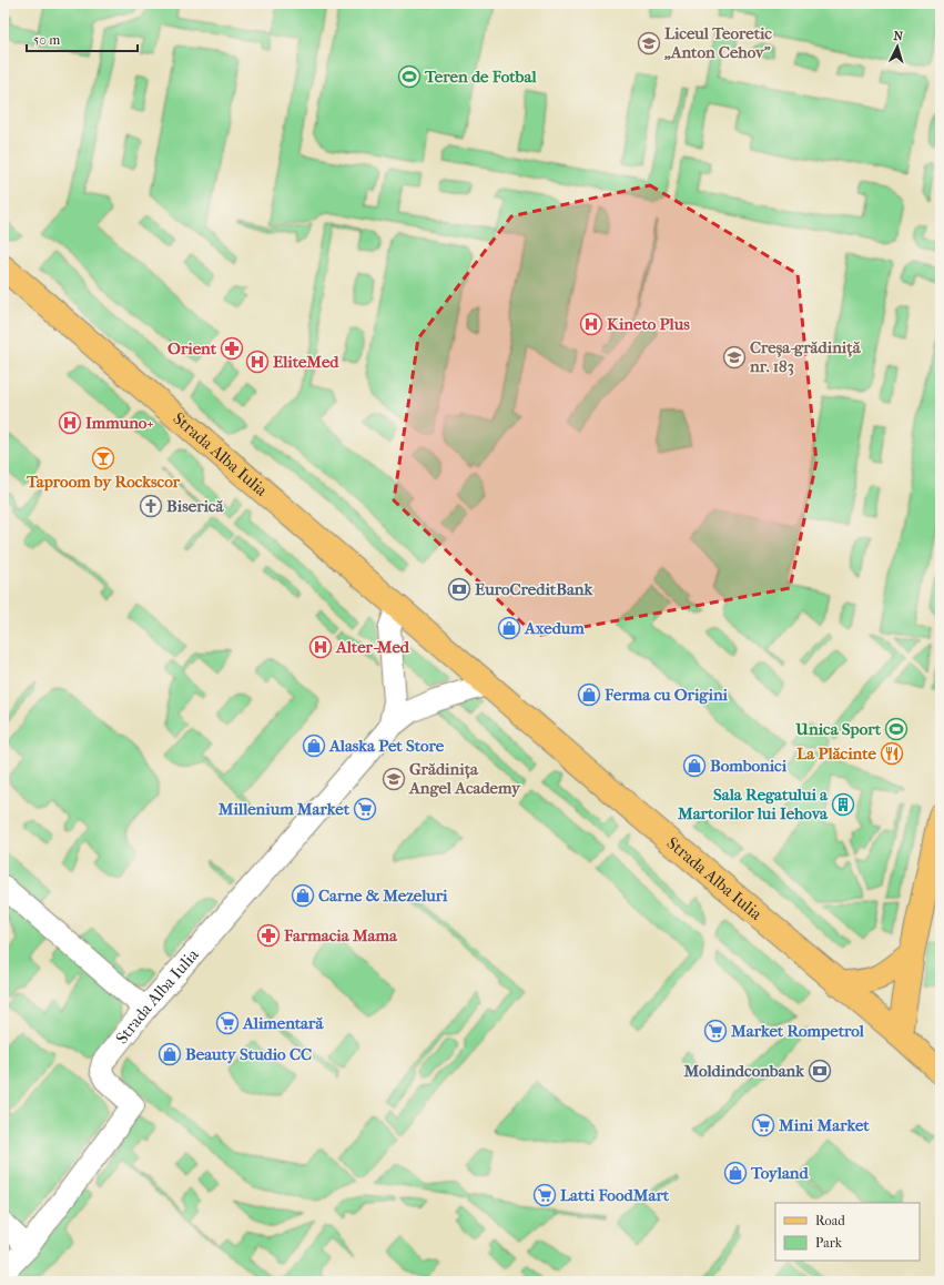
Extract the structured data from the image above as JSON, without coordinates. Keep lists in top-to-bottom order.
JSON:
{
  "streets": {
    "main road": ["Strada Alba Iulia"]
  },
  "places": {
    "school or university": ["Liceul Teoretic „Anton Cehov”", "Creșa-grădiniță nr. 183", "Grădinița Angel Academy"],
    "sports": ["Teren de Fotbal", "Unica Sport"],
    "hospital": [
      "Kineto Plus",
      "EliteMed",
      "Immuno+",
      "Alter-Med"
    ],
    "pharmacy": ["Orient", "Farmacia Mama"],
    "bar": ["Taproom by Rockscor"],
    "church": ["Biserică"],
    "bank": ["EuroCreditBank", "Moldindconbank"],
    "shop": [
      "Axedum",
      "Ferma cu Origini",
      "Alaska Pet Store",
      "Bombonici",
      "Carne & Mezeluri",
      "Beauty Studio CC",
      "Toyland"
    ],
    "restaurant": ["La Plăcinte"],
    "building": ["Sala Regatului a Martorilor lui Iehova"],
    "supermarket": [
      "Millenium Market",
      "Alimentară",
      "Market Rompetrol",
      "Mini Market",
      "Latti FoodMart"
    ]
  },
  "legend": ["Road", "Park"],
  "scale_bar": "50 m",
  "north": "top"
}
